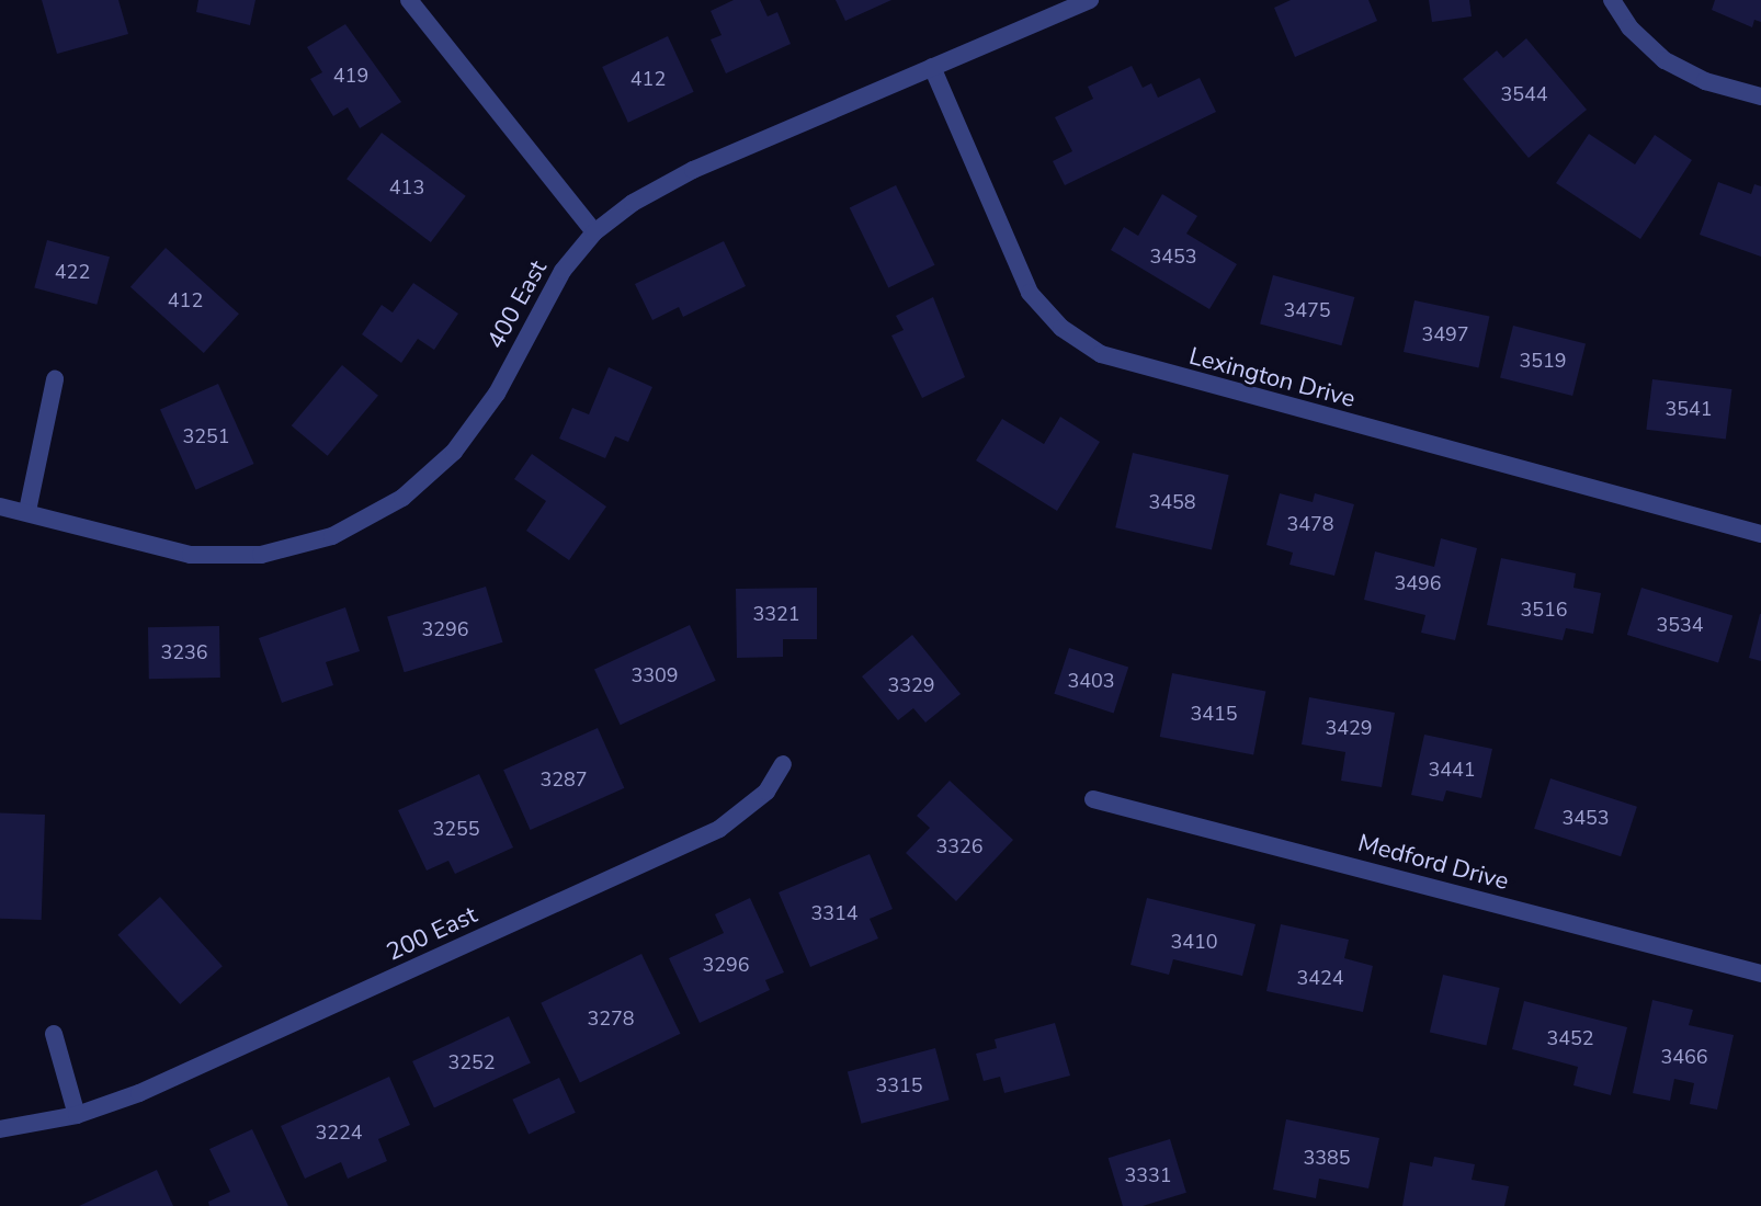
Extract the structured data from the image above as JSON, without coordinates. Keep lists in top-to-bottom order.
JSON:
{
  "streets": {
    "street": [
      "400 East",
      "Lexington Drive",
      "Medford Drive",
      "200 East"
    ]
  },
  "crossings": [
    ["400 East", "Lexington Drive"]
  ],
  "house_numbers": [
    "419",
    "412",
    "3544",
    "413",
    "3453",
    "422",
    "412",
    "3475",
    "3497",
    "3519",
    "3541",
    "3251",
    "3458",
    "3478",
    "3496",
    "3516",
    "3321",
    "3534",
    "3296",
    "3236",
    "3309",
    "3403",
    "3329",
    "3415",
    "3429",
    "3441",
    "3287",
    "3453",
    "3255",
    "3326",
    "3314",
    "3410",
    "3296",
    "3424",
    "3278",
    "3452",
    "3466",
    "3252",
    "3315",
    "3224",
    "3385",
    "3331"
  ]
}
